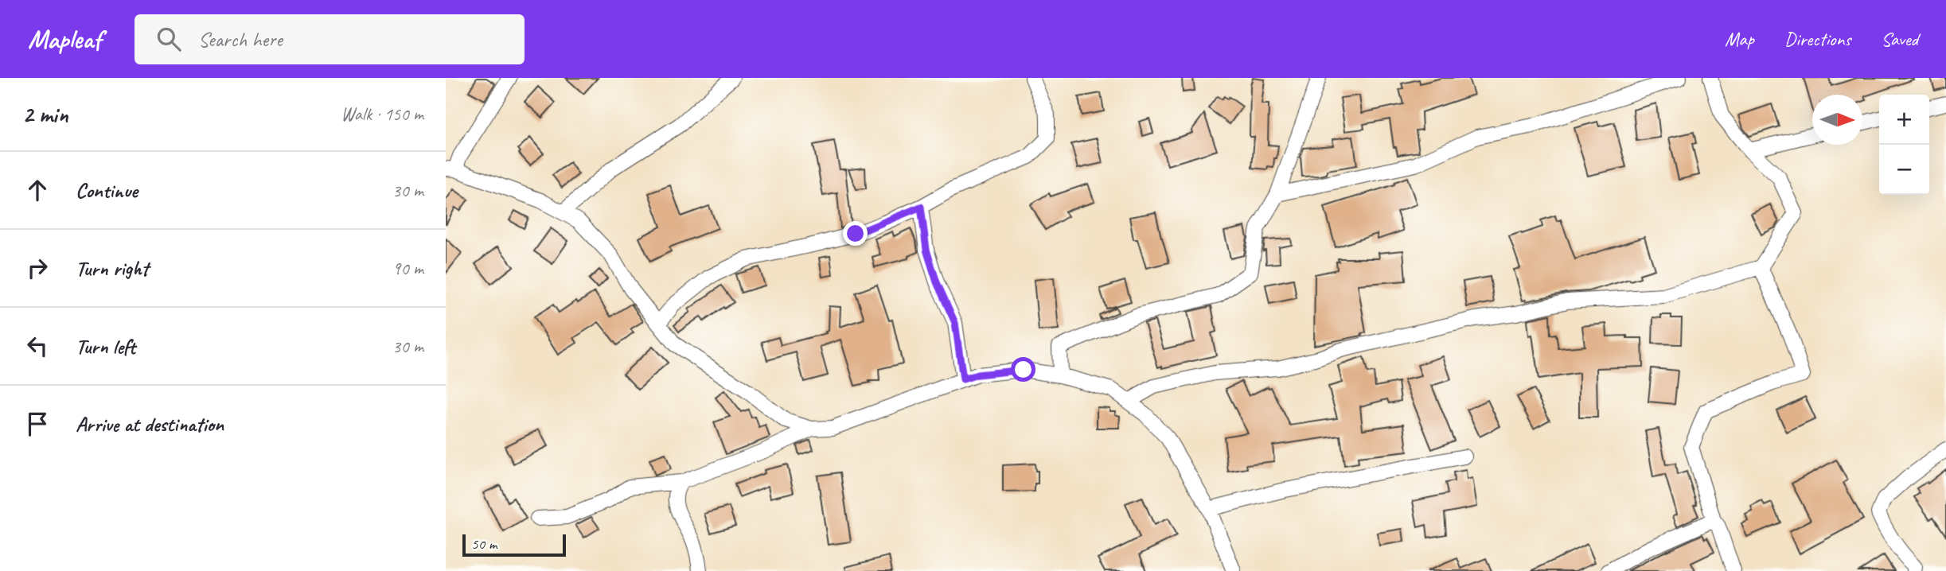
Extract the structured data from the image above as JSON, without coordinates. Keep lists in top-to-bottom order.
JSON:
{
  "scale_bar": "50 m",
  "north": "right",
  "page": {
    "header": "Mapleaf",
    "search": "Search here",
    "nav": ["Map", "Directions", "Saved"],
    "heading": ["2 min", "Walk · 150 m"],
    "map_buttons": ["+", "−"],
    "list": [
      ["Continue", "30 m"],
      ["Turn right", "90 m"],
      ["Turn left", "30 m"],
      "Arrive at destination"
    ],
    "scale": "50 m"
  }
}
